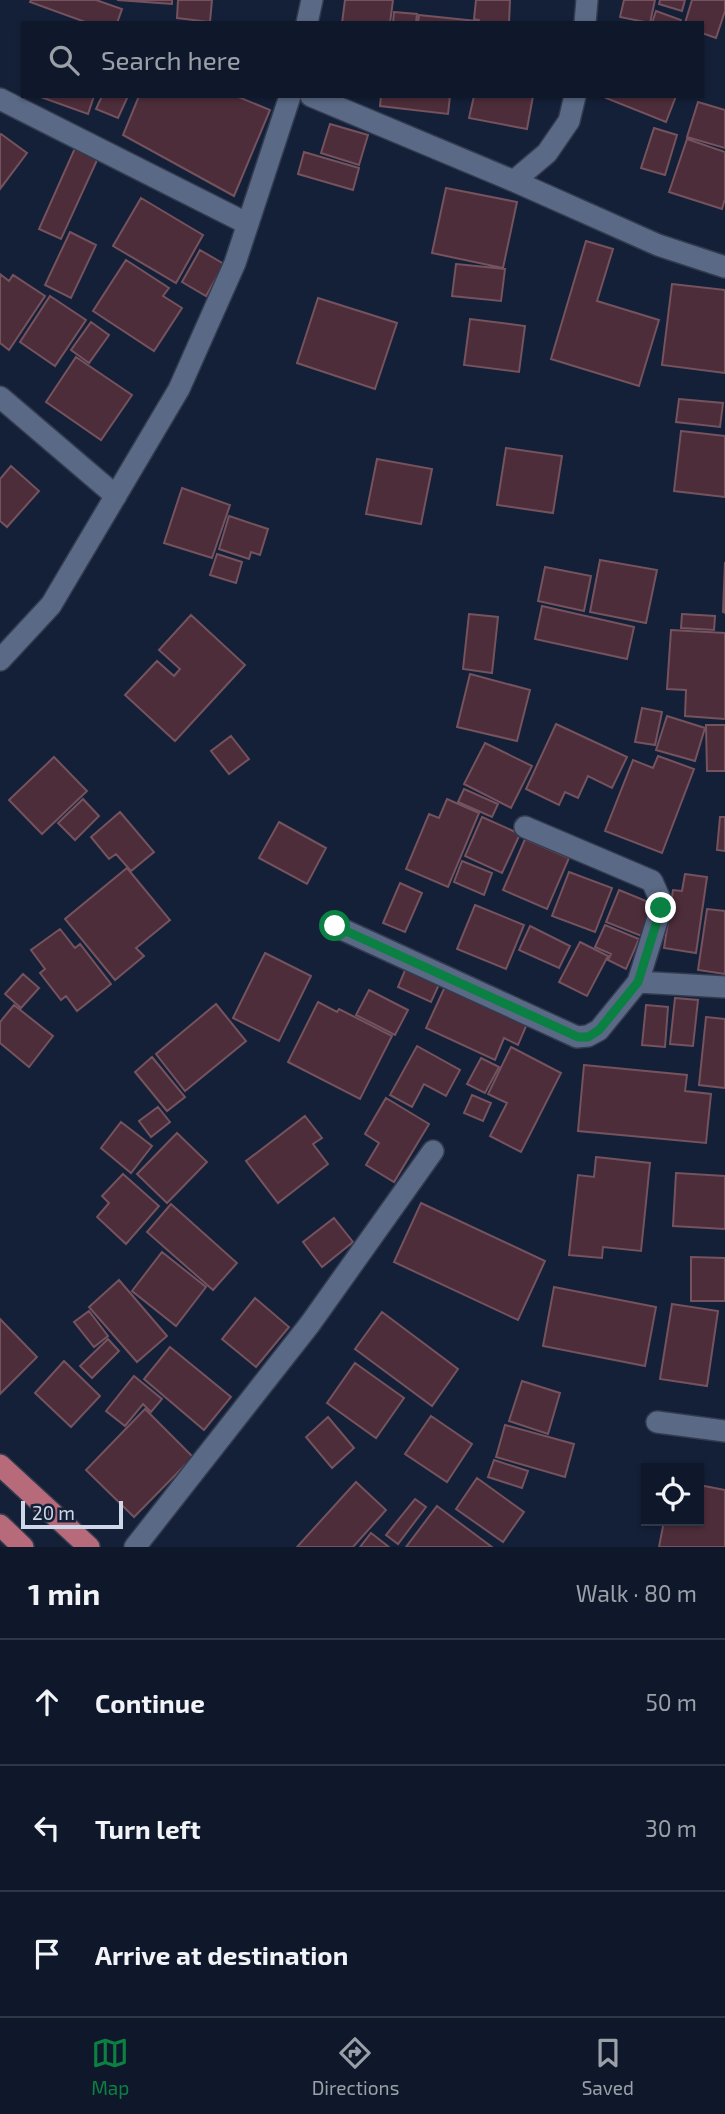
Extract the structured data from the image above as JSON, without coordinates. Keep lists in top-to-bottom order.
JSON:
{
  "scale_bar": "20 m",
  "page": {
    "search": "Search here",
    "scale": "20 m",
    "heading": ["1 min", "Walk · 80 m"],
    "list": [
      ["Continue", "50 m"],
      ["Turn left", "30 m"],
      "Arrive at destination"
    ],
    "nav": ["Map", "Directions", "Saved"]
  }
}
